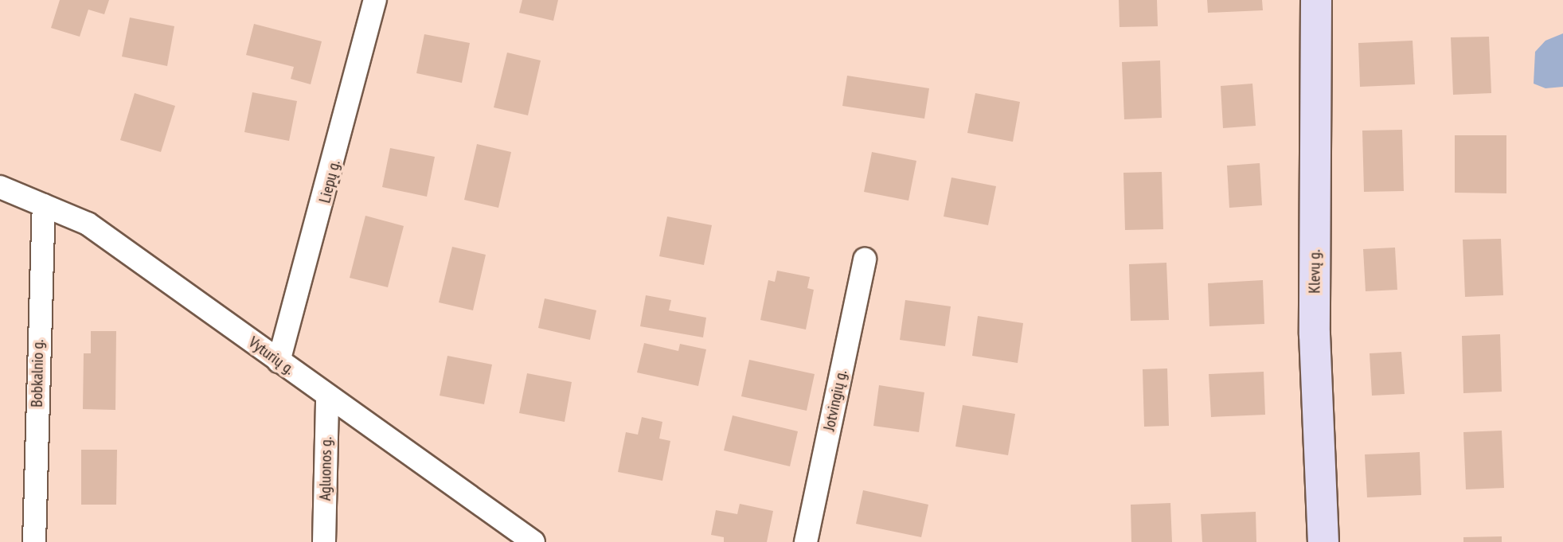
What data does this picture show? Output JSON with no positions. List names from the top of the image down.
{
  "streets": {
    "main road": ["Klevų g."],
    "street": [
      "Liepų g.",
      "Vyturių g.",
      "Bobkalnio g.",
      "Jotvingių g.",
      "Agluonos g."
    ]
  },
  "crossings": [
    ["Liepų g.", "Vyturių g."],
    ["Vyturių g.", "Bobkalnio g."],
    ["Vyturių g.", "Agluonos g."]
  ]
}
